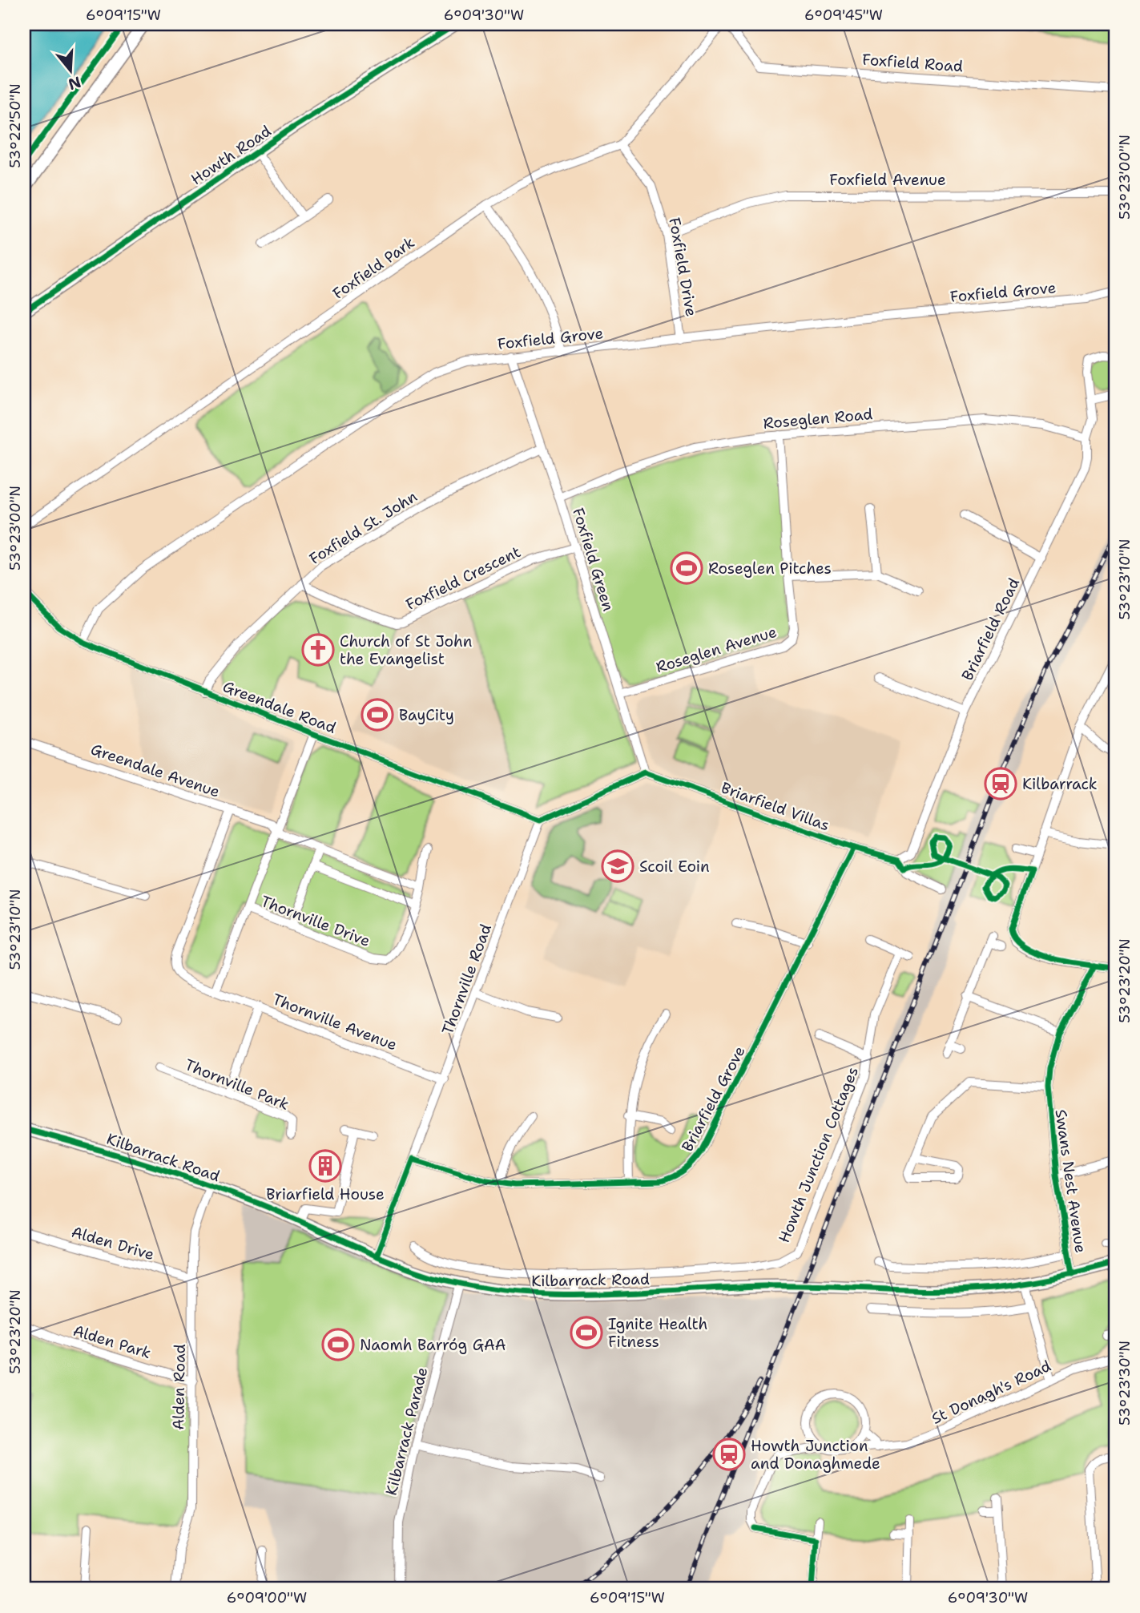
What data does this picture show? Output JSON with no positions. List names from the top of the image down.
{
  "streets": {
    "main road": ["Howth Road", "Kilbarrack Road"],
    "street": [
      "Foxfield Road",
      "Foxfield Avenue",
      "Foxfield Drive",
      "Foxfield Park",
      "Foxfield Grove",
      "Roseglen Road",
      "Foxfield St. John",
      "Foxfield Green",
      "Foxfield Crescent",
      "Briarfield Road",
      "Roseglen Avenue",
      "Greendale Road",
      "Greendale Avenue",
      "Briarfield Villas",
      "Thornville Drive",
      "Thornville Road",
      "Thornville Avenue",
      "Thornville Park",
      "Briarfield Grove",
      "Howth Junction Cottages",
      "Swans Nest Avenue",
      "Alden Drive",
      "Alden Park",
      "Alden Road",
      "St Donagh's Road",
      "Kilbarrack Parade"
    ]
  },
  "crossings": [
    ["Foxfield Road", "Foxfield Park"],
    ["Foxfield Avenue", "Foxfield Drive"],
    ["Foxfield Drive", "Foxfield Park"],
    ["Foxfield Drive", "Foxfield Grove"],
    ["Foxfield Grove", "Foxfield Green"],
    ["Foxfield Grove", "Greendale Road"],
    ["Roseglen Road", "Foxfield Green"],
    ["Roseglen Road", "Briarfield Road"],
    ["Roseglen Road", "Roseglen Avenue"],
    ["Foxfield St. John", "Foxfield Green"],
    ["Foxfield St. John", "Foxfield Crescent"],
    ["Foxfield St. John", "Greendale Road"],
    ["Foxfield Green", "Foxfield Crescent"],
    ["Foxfield Green", "Roseglen Avenue"],
    ["Foxfield Green", "Briarfield Villas"],
    ["Briarfield Road", "Briarfield Villas"],
    ["Greendale Road", "Thornville Road"],
    ["Greendale Avenue", "Thornville Drive"],
    ["Greendale Avenue", "Thornville Avenue"],
    ["Briarfield Villas", "Briarfield Grove"],
    ["Thornville Road", "Thornville Avenue"],
    ["Thornville Road", "Briarfield Grove"],
    ["Thornville Road", "Kilbarrack Road"],
    ["Howth Junction Cottages", "Kilbarrack Road"],
    ["Kilbarrack Road", "Swans Nest Avenue"],
    ["Kilbarrack Road", "Alden Road"],
    ["Kilbarrack Road", "Kilbarrack Parade"],
    ["Alden Drive", "Alden Road"],
    ["Alden Park", "Alden Road"]
  ],
  "places": {
    "sports": [
      "Roseglen Pitches",
      "BayCity",
      "Ignite Health Fitness",
      "Naomh Barróg GAA"
    ],
    "church": ["Church of St John the Evangelist"],
    "station": ["Kilbarrack", "Howth Junction and Donaghmede"],
    "school or university": ["Scoil Eoin"],
    "building": ["Briarfield House"]
  },
  "north": "bottom",
  "coordinates": [
    "6°09'15\"W",
    "6°09'30\"W",
    "6°09'45\"W",
    "53°22'50\"N",
    "53°23'00\"N",
    "53°23'10\"N",
    "53°23'20\"N",
    "53°23'30\"N",
    "6°09'00\"W"
  ]
}
